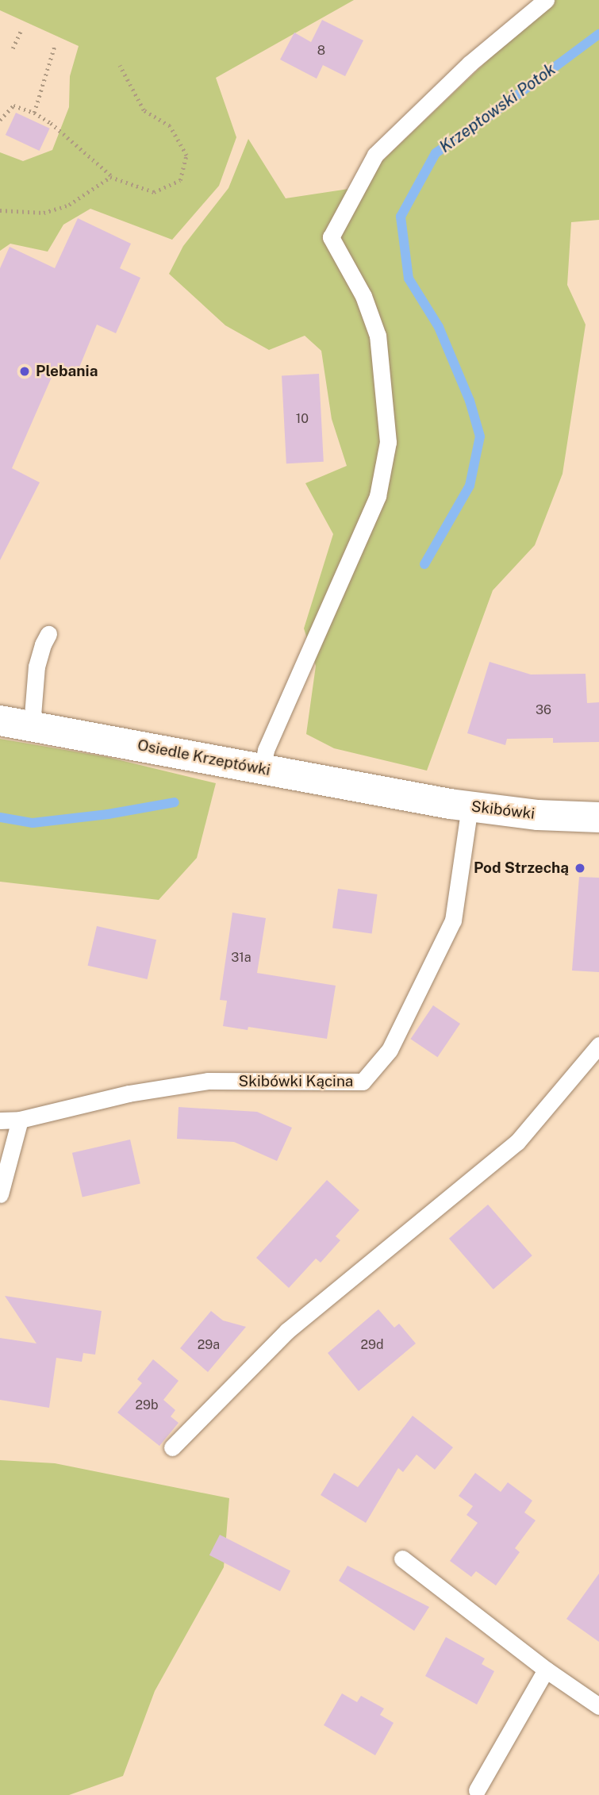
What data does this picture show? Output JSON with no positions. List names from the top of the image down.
{
  "streets": {
    "main road": ["Osiedle Krzeptówki", "Skibówki"],
    "lane": ["Skibówki Kącina"]
  },
  "crossings": [
    ["Osiedle Krzeptówki", "Skibówki"],
    ["Skibówki", "Skibówki Kącina"]
  ],
  "water": ["Krzeptowski Potok"],
  "places": ["Plebania", "Pod Strzechą"],
  "house_numbers": [
    "8",
    "10",
    "36",
    "31a",
    "29a",
    "29d",
    "29b"
  ]
}
